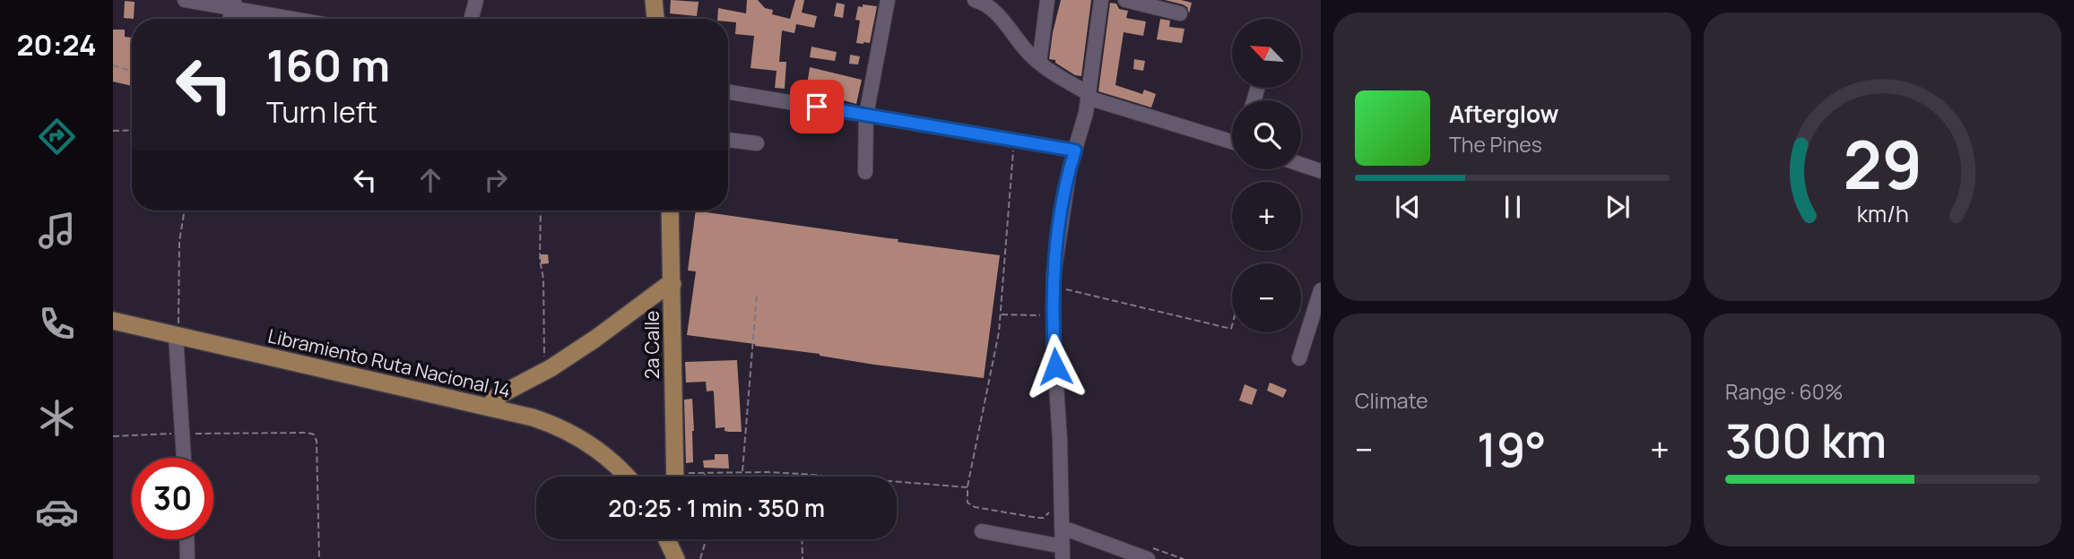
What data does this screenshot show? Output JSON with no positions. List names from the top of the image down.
{
  "streets": {
    "main road": ["2a Calle", "Libramiento Ruta Nacional 14"]
  },
  "north": "top left",
  "page": {
    "tabs": "20:24",
    "map_buttons": ["+", "−"],
    "turn": ["160 m", "Turn left"],
    "song": ["Afterglow", "The Pines"],
    "tile": [
      "Climate",
      ["Range · 60%", "300 km"]
    ],
    "heat": ["−", "19°", "+"],
    "limit": "30",
    "trip": "20:25 · 1 min · 350 m",
    "gauge": ["29", "km/h"]
  }
}
